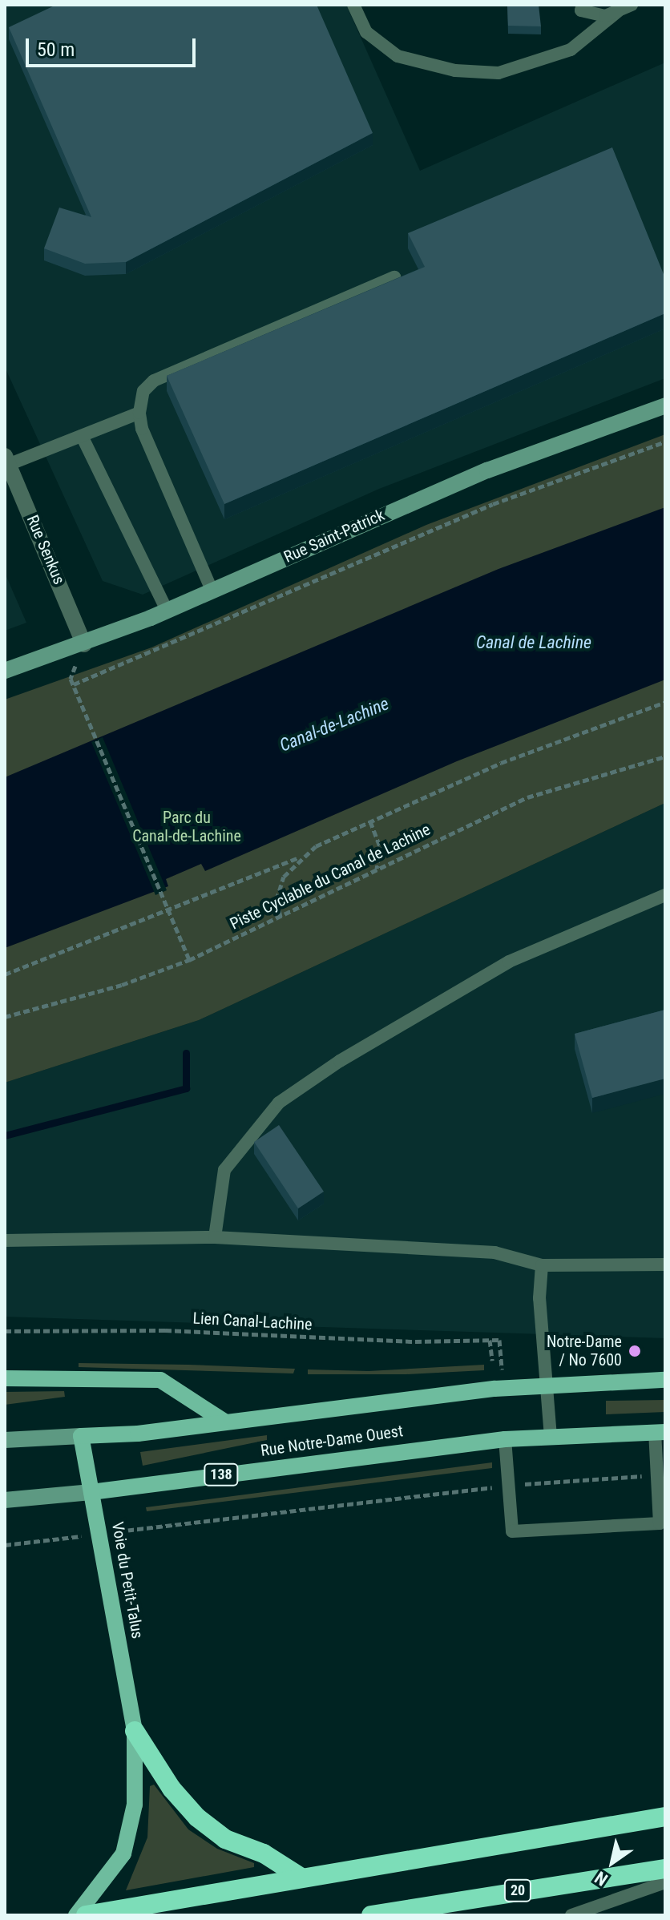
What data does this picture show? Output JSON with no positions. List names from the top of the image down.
{
  "streets": {
    "highway": ["20"],
    "main road": [
      "Rue Saint-Patrick",
      "Rue Notre-Dame Ouest",
      "138",
      "Voie du Petit-Talus"
    ],
    "street": ["Rue Senkus"],
    "path": ["Piste Cyclable du Canal de Lachine", "Lien Canal-Lachine"]
  },
  "crossings": [
    ["Rue Saint-Patrick", "Rue Senkus"],
    ["Lien Canal-Lachine", "Rue Notre-Dame Ouest"],
    ["Rue Notre-Dame Ouest", "Voie du Petit-Talus"]
  ],
  "water": ["Canal de Lachine", "Canal-de-Lachine"],
  "parks": ["Parc du Canal-de-Lachine"],
  "places": ["Notre-Dame / No 7600"],
  "scale_bar": "50 m",
  "north": "bottom left"
}
